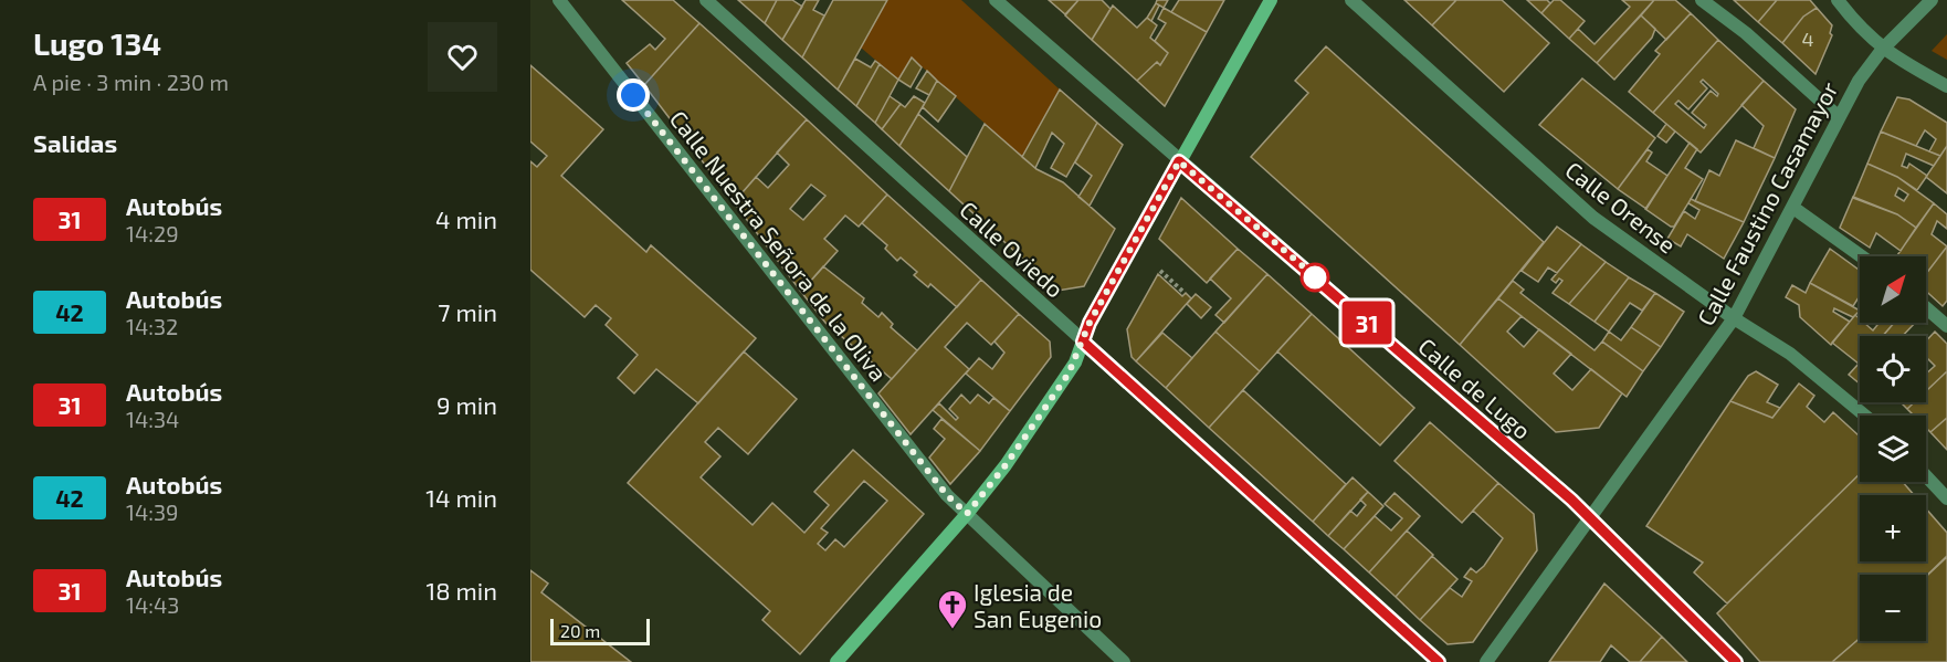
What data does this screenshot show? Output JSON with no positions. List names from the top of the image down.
{
  "streets": {
    "street": [
      "Calle Faustino Casamayor",
      "Calle Orense",
      "Calle Nuestra Señora de la Oliva",
      "Calle Oviedo",
      "Calle de Lugo"
    ]
  },
  "crossings": [
    ["Calle Faustino Casamayor", "Calle Orense"],
    ["Calle Faustino Casamayor", "Calle de Lugo"]
  ],
  "places": {
    "church": ["Iglesia de San Eugenio"]
  },
  "lines": ["bus line 31"],
  "house_numbers": ["4"],
  "scale_bar": "20 m",
  "north": "top right",
  "page": {
    "heading": [
      ["Lugo 134", "A pie · 3 min · 230 m"],
      "Salidas"
    ],
    "on_map": "31",
    "list": [
      {
        "mark": "31",
        "name": "Autobús",
        "note": "14:29",
        "value": "4 min"
      },
      {
        "mark": "42",
        "name": "Autobús",
        "note": "14:32",
        "value": "7 min"
      },
      {
        "mark": "31",
        "name": "Autobús",
        "note": "14:34",
        "value": "9 min"
      },
      {
        "mark": "42",
        "name": "Autobús",
        "note": "14:39",
        "value": "14 min"
      },
      {
        "mark": "31",
        "name": "Autobús",
        "note": "14:43",
        "value": "18 min"
      }
    ],
    "map_buttons": ["+", "−"],
    "scale": "20 m"
  }
}
